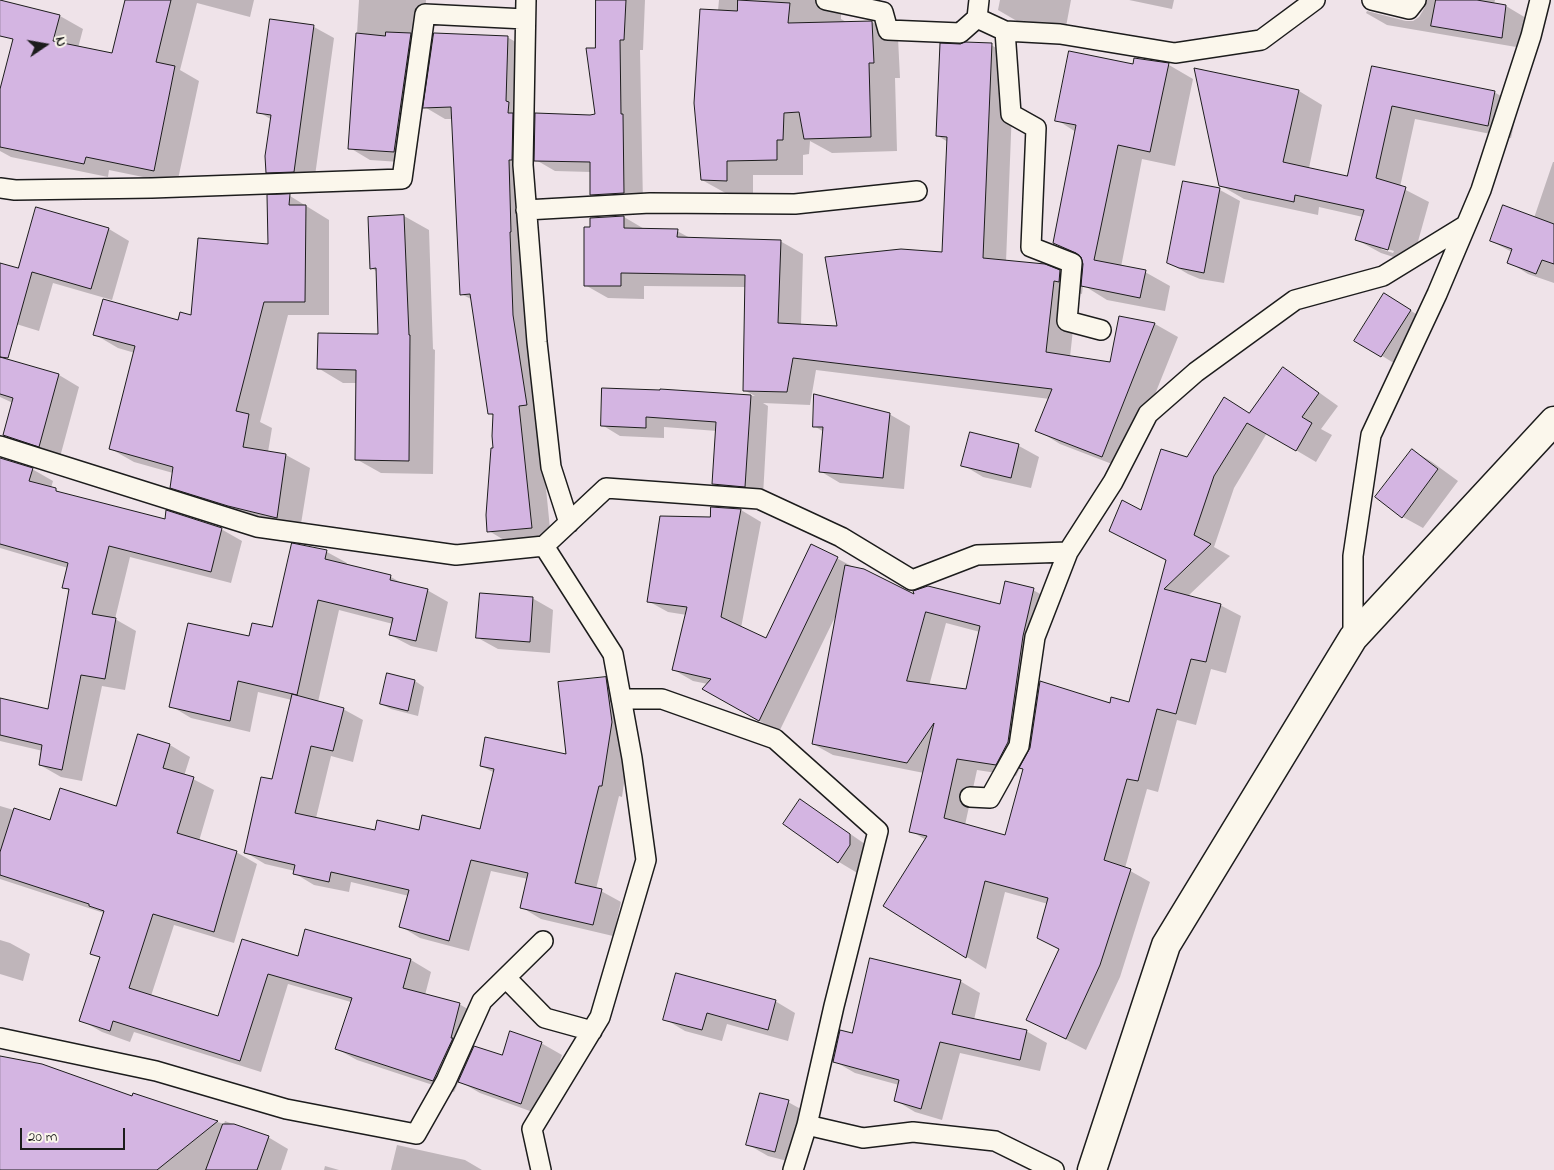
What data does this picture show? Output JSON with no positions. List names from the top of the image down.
{
  "scale_bar": "20 m",
  "north": "right"
}
